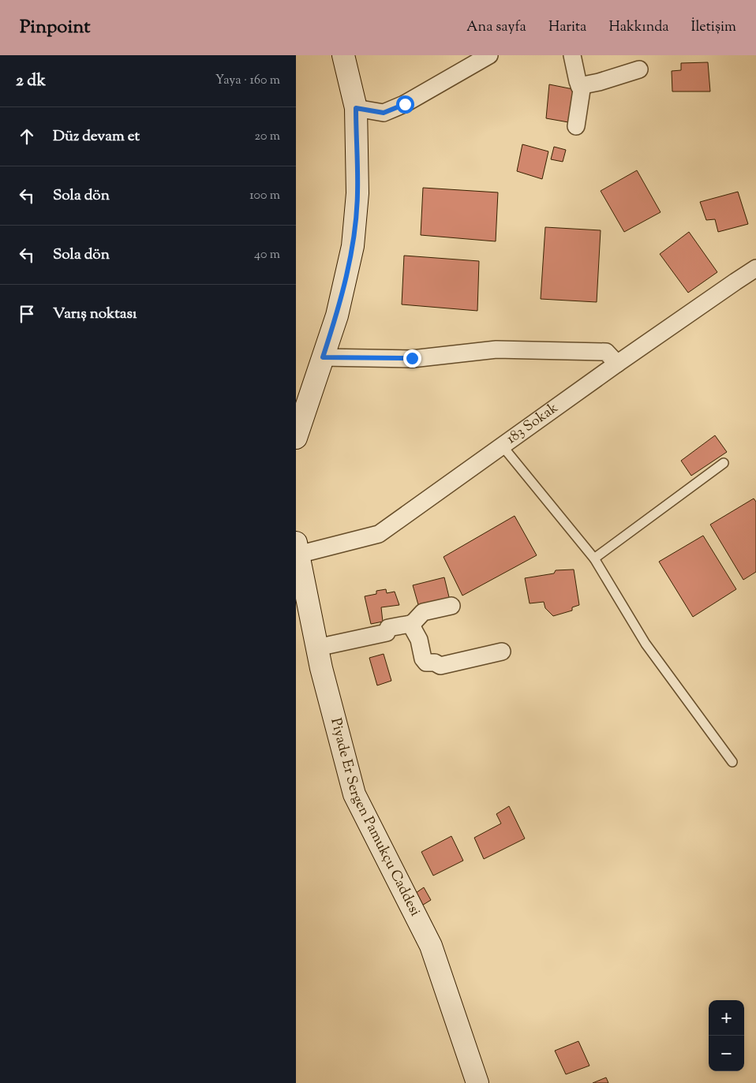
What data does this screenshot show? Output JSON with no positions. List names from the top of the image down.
{
  "streets": {
    "street": ["183 Sokak", "Piyade Er Sergen Pamukçu Caddesi"]
  },
  "crossings": [
    ["183 Sokak", "Piyade Er Sergen Pamukçu Caddesi"]
  ],
  "page": {
    "header": "Pinpoint",
    "nav": [
      "Ana sayfa",
      "Harita",
      "Hakkında",
      "İletişim"
    ],
    "heading": ["2 dk", "Yaya · 160 m"],
    "list": [
      ["Düz devam et", "20 m"],
      ["Sola dön", "100 m"],
      ["Sola dön", "40 m"],
      "Varış noktası"
    ],
    "map_buttons": ["+", "−"]
  }
}
